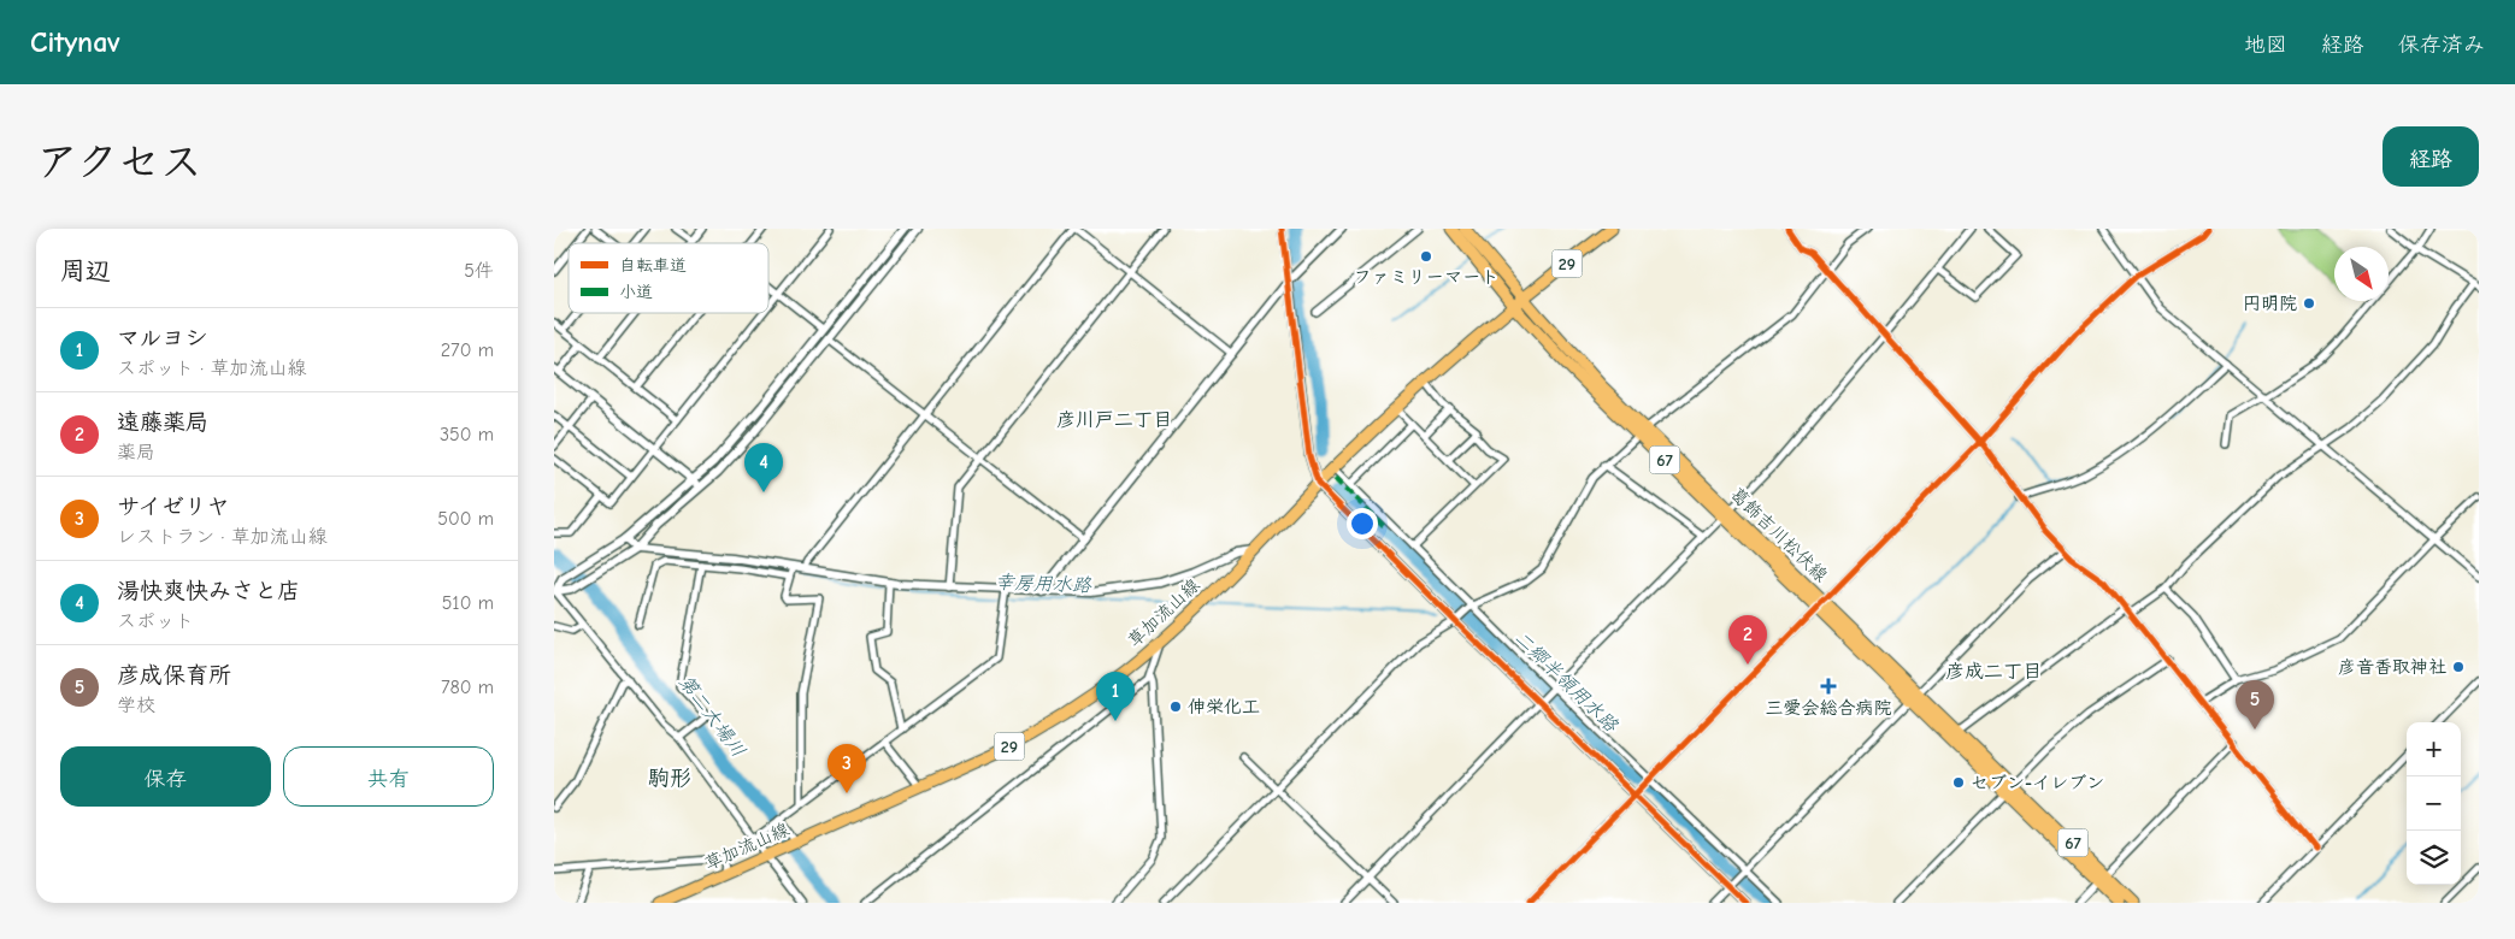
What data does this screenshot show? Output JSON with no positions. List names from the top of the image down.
{
  "streets": {
    "main road": [
      "29",
      "67",
      "葛飾吉川松伏線",
      "草加流山線"
    ]
  },
  "crossings": [
    ["葛飾吉川松伏線", "草加流山線"]
  ],
  "districts": ["彦川戸二丁目", "彦成二丁目", "駒形"],
  "water": ["幸房用水路", "二郷半領用水路", "第二大場川"],
  "places": {
    "other": [
      "ファミリーマート",
      "円明院",
      "彦音香取神社",
      "伸栄化工",
      "セブン-イレブン"
    ],
    "health": ["三愛会総合病院"]
  },
  "legend": ["自転車道", "小道"],
  "north": "bottom right",
  "page": {
    "header": "Citynav",
    "nav": ["地図", "経路", "保存済み"],
    "title": "アクセス",
    "buttons": [
      "経路",
      ["保存", "共有"]
    ],
    "heading": ["周辺", "5件"],
    "list": [
      {
        "mark": "1",
        "name": "マルヨシ",
        "note": "スポット · 草加流山線",
        "value": "270 m"
      },
      {
        "mark": "2",
        "name": "遠藤薬局",
        "note": "薬局",
        "value": "350 m"
      },
      {
        "mark": "3",
        "name": "サイゼリヤ",
        "note": "レストラン · 草加流山線",
        "value": "500 m"
      },
      {
        "mark": "4",
        "name": "湯快爽快みさと店",
        "note": "スポット",
        "value": "510 m"
      },
      {
        "mark": "5",
        "name": "彦成保育所",
        "note": "学校",
        "value": "780 m"
      }
    ],
    "pins": [
      "4",
      "2",
      "1",
      "5",
      "3"
    ],
    "map_buttons": ["+", "−"]
  }
}
